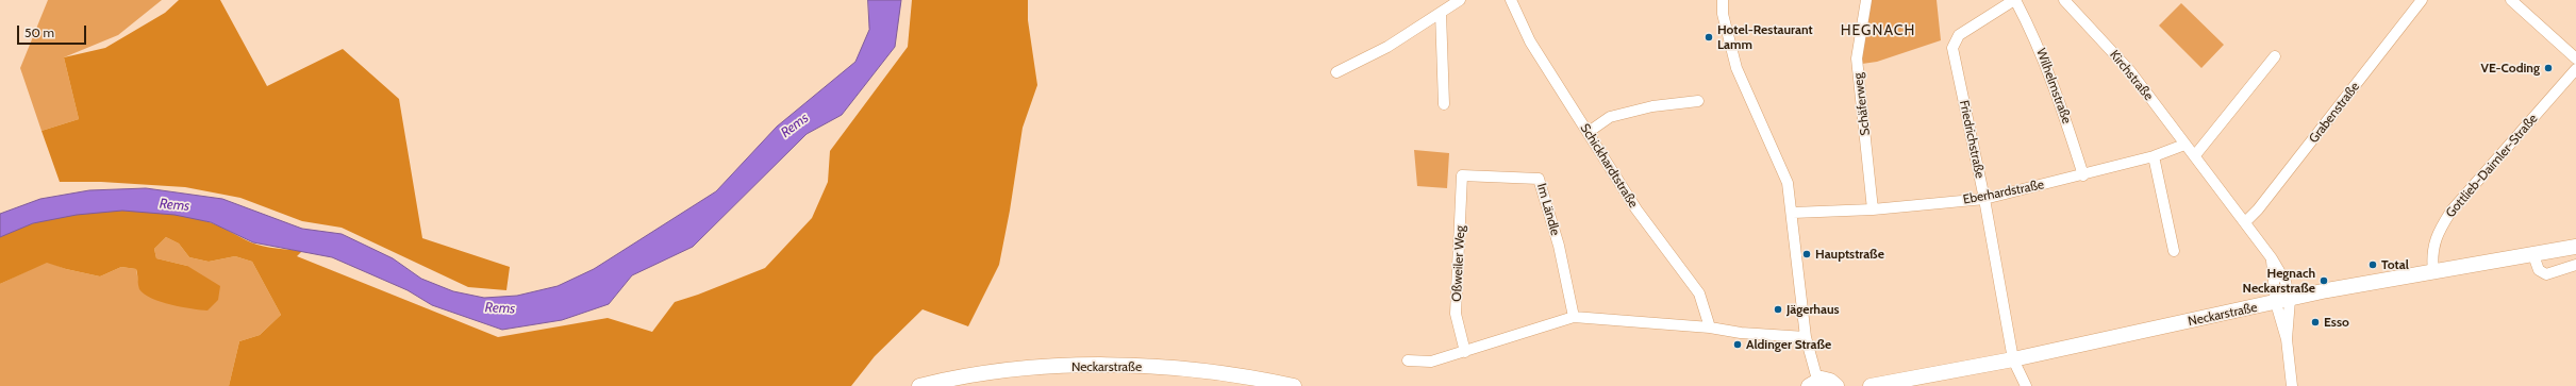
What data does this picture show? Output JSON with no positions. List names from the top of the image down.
{
  "streets": {
    "main road": ["Neckarstraße"],
    "street": [
      "Kirchstraße",
      "Wilhelmstraße",
      "Schäferweg",
      "Grabenstraße",
      "Friedrichstraße",
      "Schickhardtstraße",
      "Gottlieb-Daimler-Straße",
      "Eberhardstraße",
      "Im Ländle",
      "Oßweiler Weg"
    ]
  },
  "crossings": [
    ["Kirchstraße", "Grabenstraße"],
    ["Kirchstraße", "Eberhardstraße"],
    ["Kirchstraße", "Neckarstraße"],
    ["Wilhelmstraße", "Friedrichstraße"],
    ["Wilhelmstraße", "Eberhardstraße"],
    ["Schäferweg", "Eberhardstraße"],
    ["Friedrichstraße", "Eberhardstraße"],
    ["Friedrichstraße", "Neckarstraße"],
    ["Gottlieb-Daimler-Straße", "Neckarstraße"],
    ["Im Ländle", "Oßweiler Weg"]
  ],
  "districts": ["HEGNACH"],
  "water": ["Rems"],
  "places": [
    "Hotel-Restaurant Lamm",
    "VE-Coding",
    "Hauptstraße",
    "Total",
    "Hegnach Neckarstraße",
    "Jägerhaus",
    "Esso",
    "Aldinger Straße"
  ],
  "scale_bar": "50 m"
}
